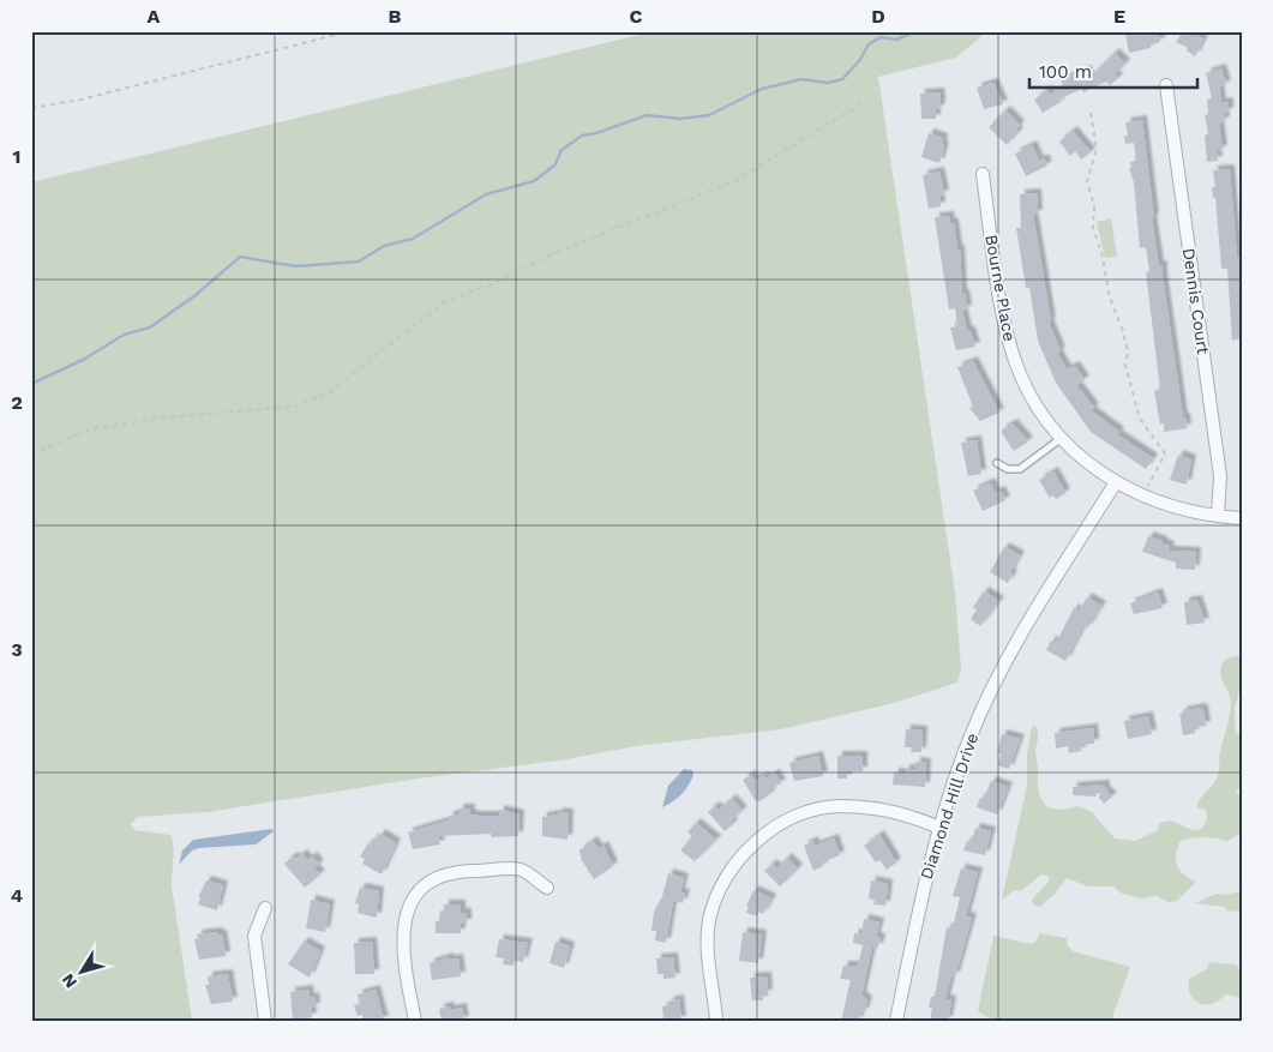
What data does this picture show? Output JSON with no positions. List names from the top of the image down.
{
  "streets": {
    "street": ["Bourne Place", "Dennis Court", "Diamond Hill Drive"]
  },
  "crossings": [
    ["Bourne Place", "Dennis Court"],
    ["Bourne Place", "Diamond Hill Drive"]
  ],
  "scale_bar": "100 m",
  "north": "bottom left",
  "grid": {
    "columns": [
      "A",
      "B",
      "C",
      "D",
      "E"
    ],
    "rows": [
      "1",
      "2",
      "3",
      "4"
    ]
  }
}
